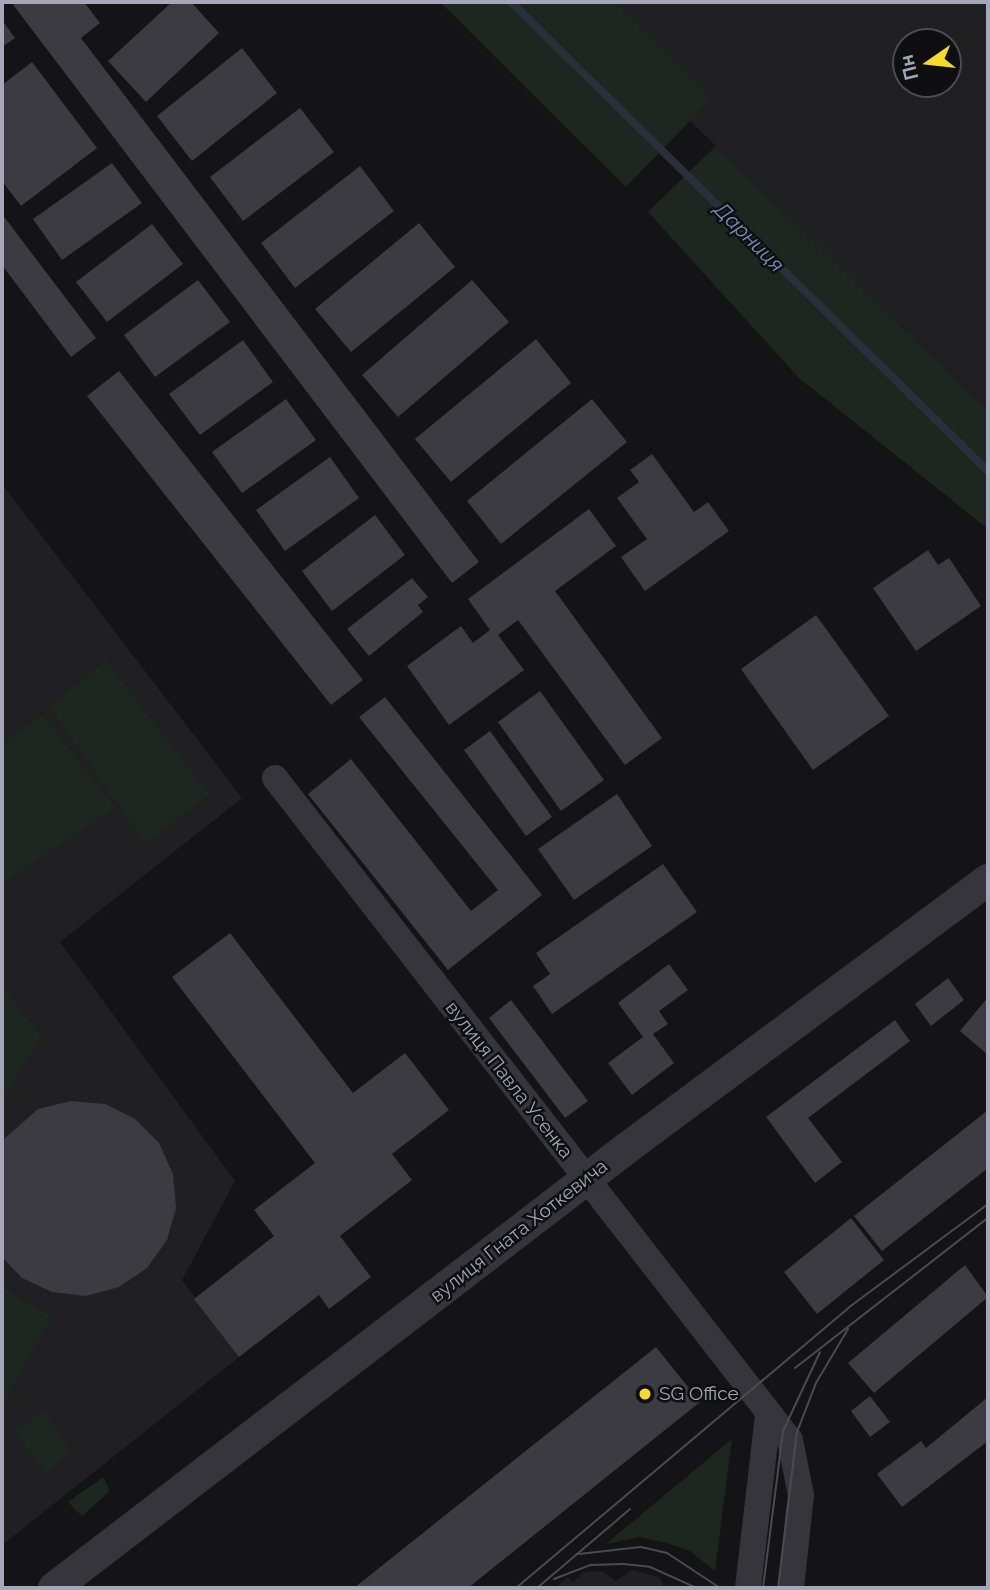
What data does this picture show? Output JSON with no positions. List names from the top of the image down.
{
  "streets": {
    "street": ["вулиця Павла Усенка", "вулиця Гната Хоткевича"]
  },
  "crossings": [
    ["вулиця Павла Усенка", "вулиця Гната Хоткевича"]
  ],
  "water": ["Дарниця"],
  "places": ["SG Office"],
  "north": "left"
}
